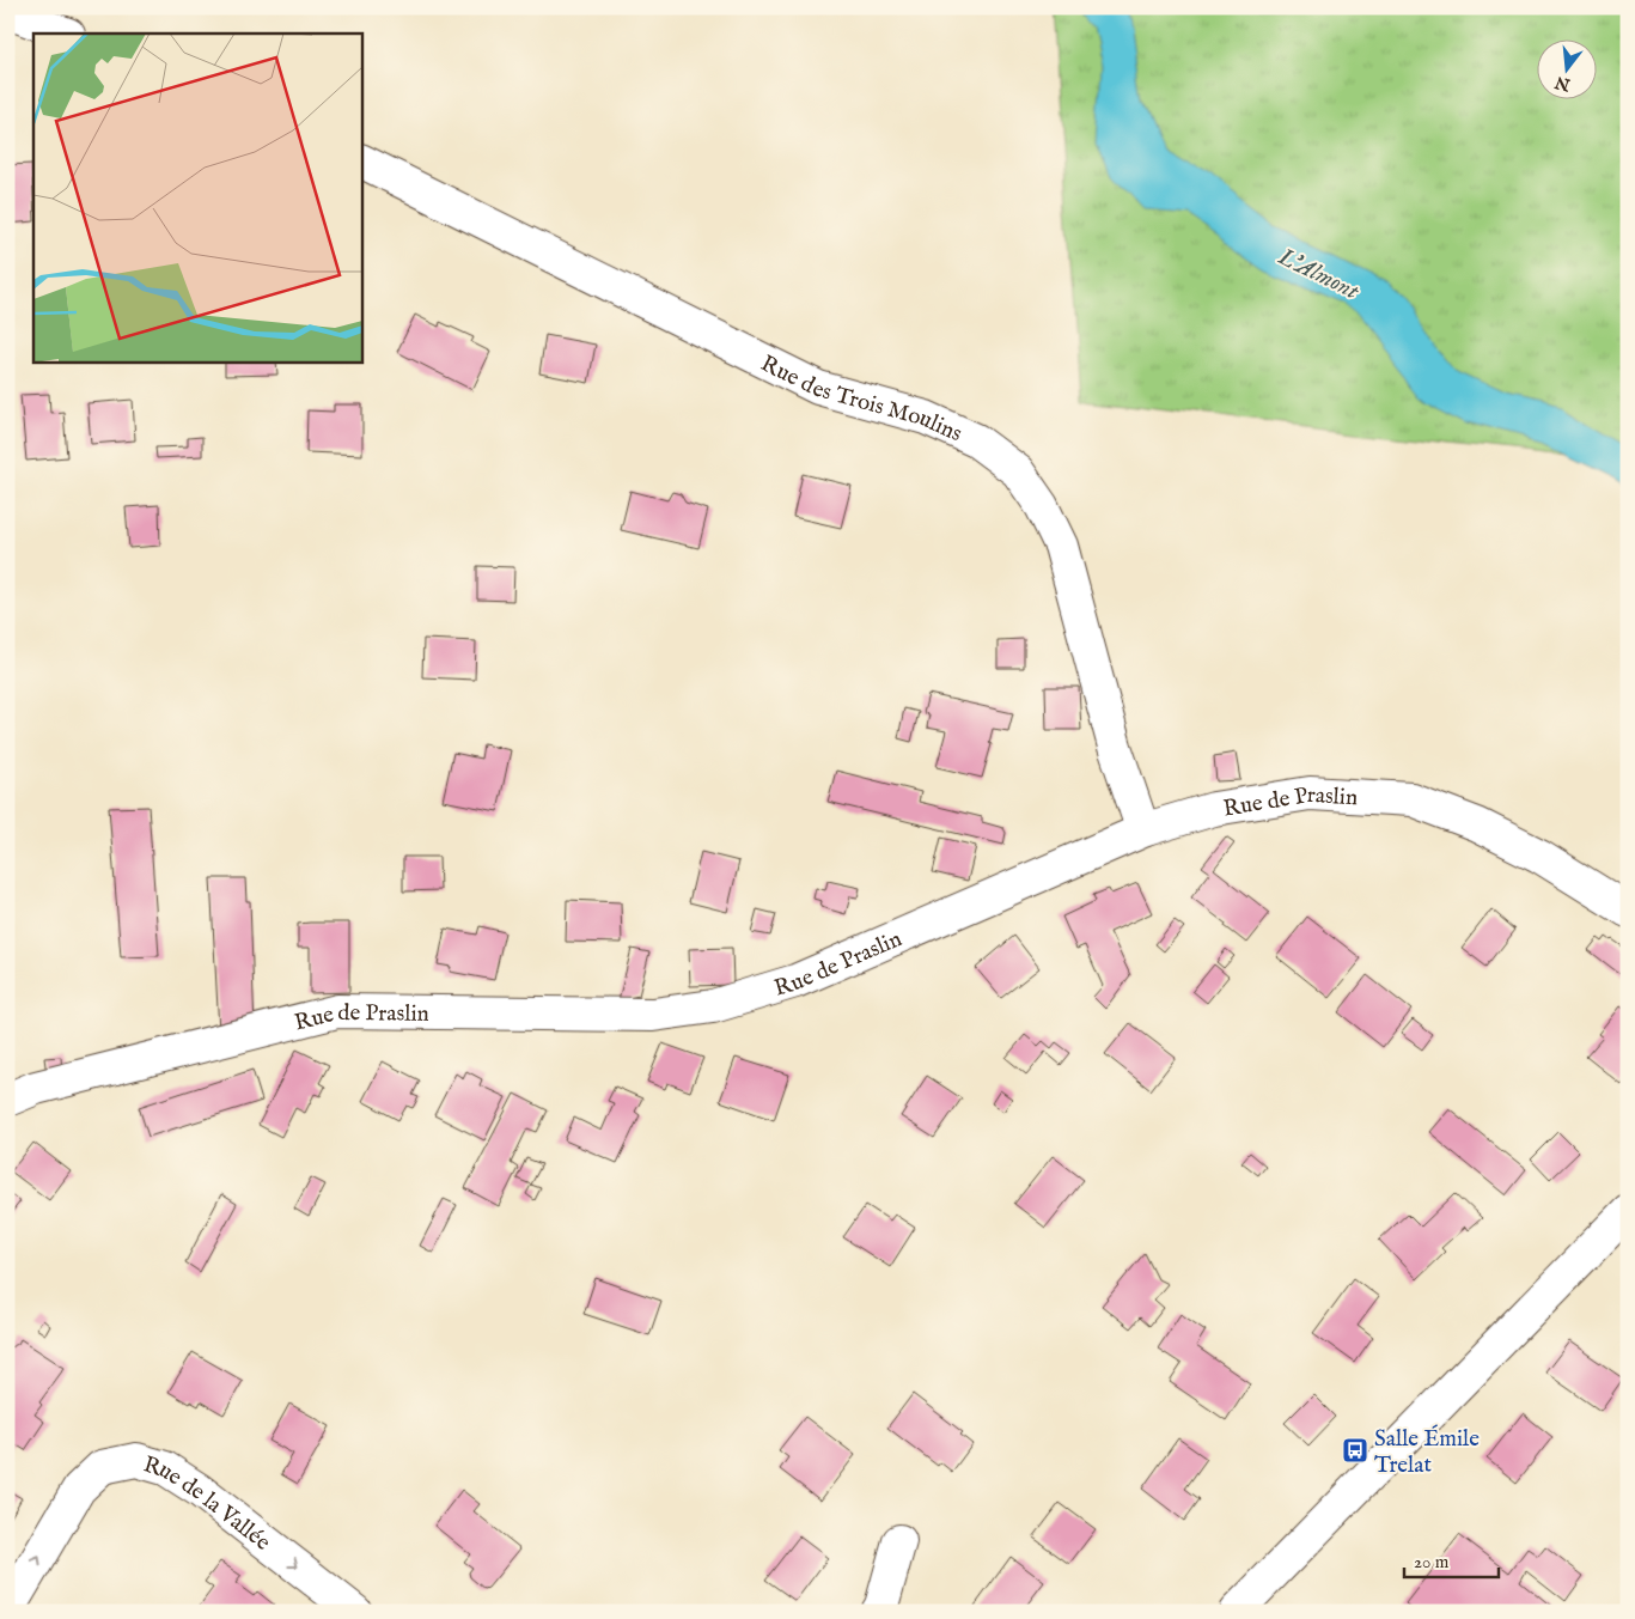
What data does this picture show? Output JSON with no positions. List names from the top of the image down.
{
  "streets": {
    "street": ["Rue des Trois Moulins", "Rue de Praslin", "Rue de la Vallée"]
  },
  "crossings": [
    ["Rue des Trois Moulins", "Rue de Praslin"]
  ],
  "water": ["L'Almont"],
  "places": {
    "bus stop": ["Salle Émile Trelat"]
  },
  "scale_bar": "20 m",
  "north": "bottom"
}
